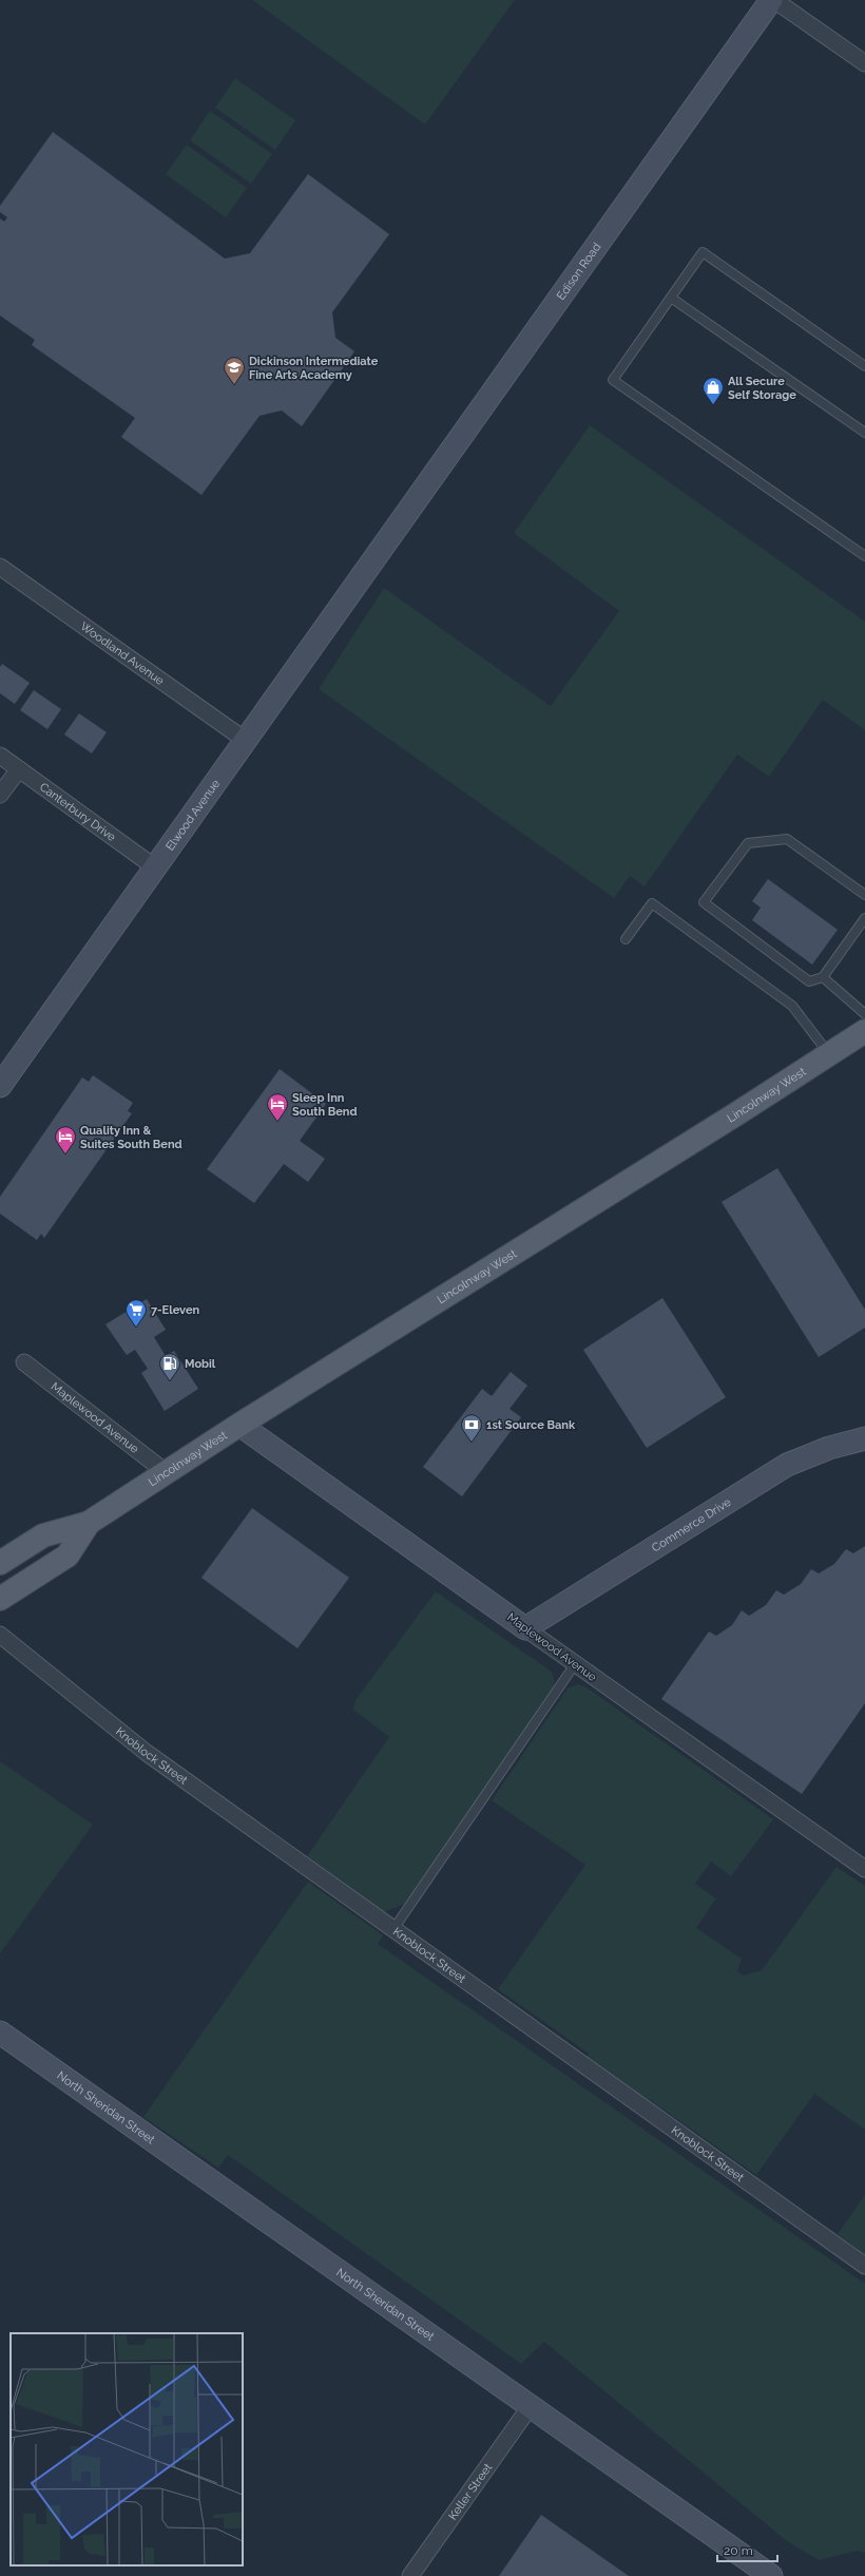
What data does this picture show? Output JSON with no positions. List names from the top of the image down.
{
  "streets": {
    "main road": ["Lincolnway West"],
    "street": [
      "Edison Road",
      "Woodland Avenue",
      "Canterbury Drive",
      "Elwood Avenue",
      "Maplewood Avenue",
      "Commerce Drive",
      "Knoblock Street",
      "North Sheridan Street",
      "Keller Street"
    ]
  },
  "crossings": [
    ["Edison Road", "Elwood Avenue"],
    ["Woodland Avenue", "Elwood Avenue"],
    ["Canterbury Drive", "Elwood Avenue"],
    ["Lincolnway West", "Maplewood Avenue"],
    ["Maplewood Avenue", "Commerce Drive"],
    ["North Sheridan Street", "Keller Street"]
  ],
  "places": {
    "school or university": ["Dickinson Intermediate Fine Arts Academy"],
    "shop": ["All Secure Self Storage"],
    "hotel": ["Sleep Inn South Bend", "Quality Inn & Suites South Bend"],
    "supermarket": ["7-Eleven"],
    "fuel station": ["Mobil"],
    "bank": ["1st Source Bank"]
  },
  "scale_bar": "20 m"
}
